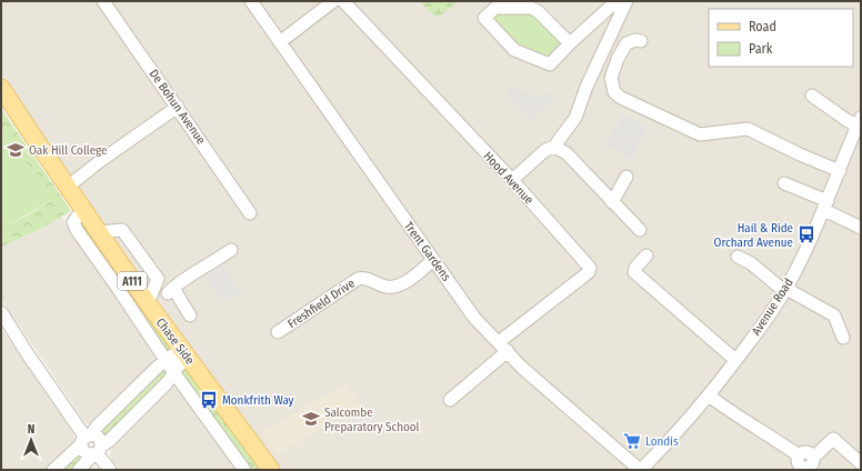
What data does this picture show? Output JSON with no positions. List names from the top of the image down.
{
  "streets": {
    "main road": ["A111", "Chase Side"],
    "street": [
      "De Bohun Avenue",
      "Hood Avenue",
      "Trent Gardens",
      "Freshfield Drive",
      "Avenue Road"
    ]
  },
  "crossings": [
    ["Hood Avenue", "Trent Gardens"],
    ["Trent Gardens", "Freshfield Drive"],
    ["Trent Gardens", "Avenue Road"]
  ],
  "places": {
    "school or university": ["Oak Hill College", "Salcombe Preparatory School"],
    "bus stop": ["Hail & Ride Orchard Avenue", "Monkfrith Way"],
    "supermarket": ["Londis"]
  },
  "legend": ["Road", "Park"],
  "north": "top"
}
